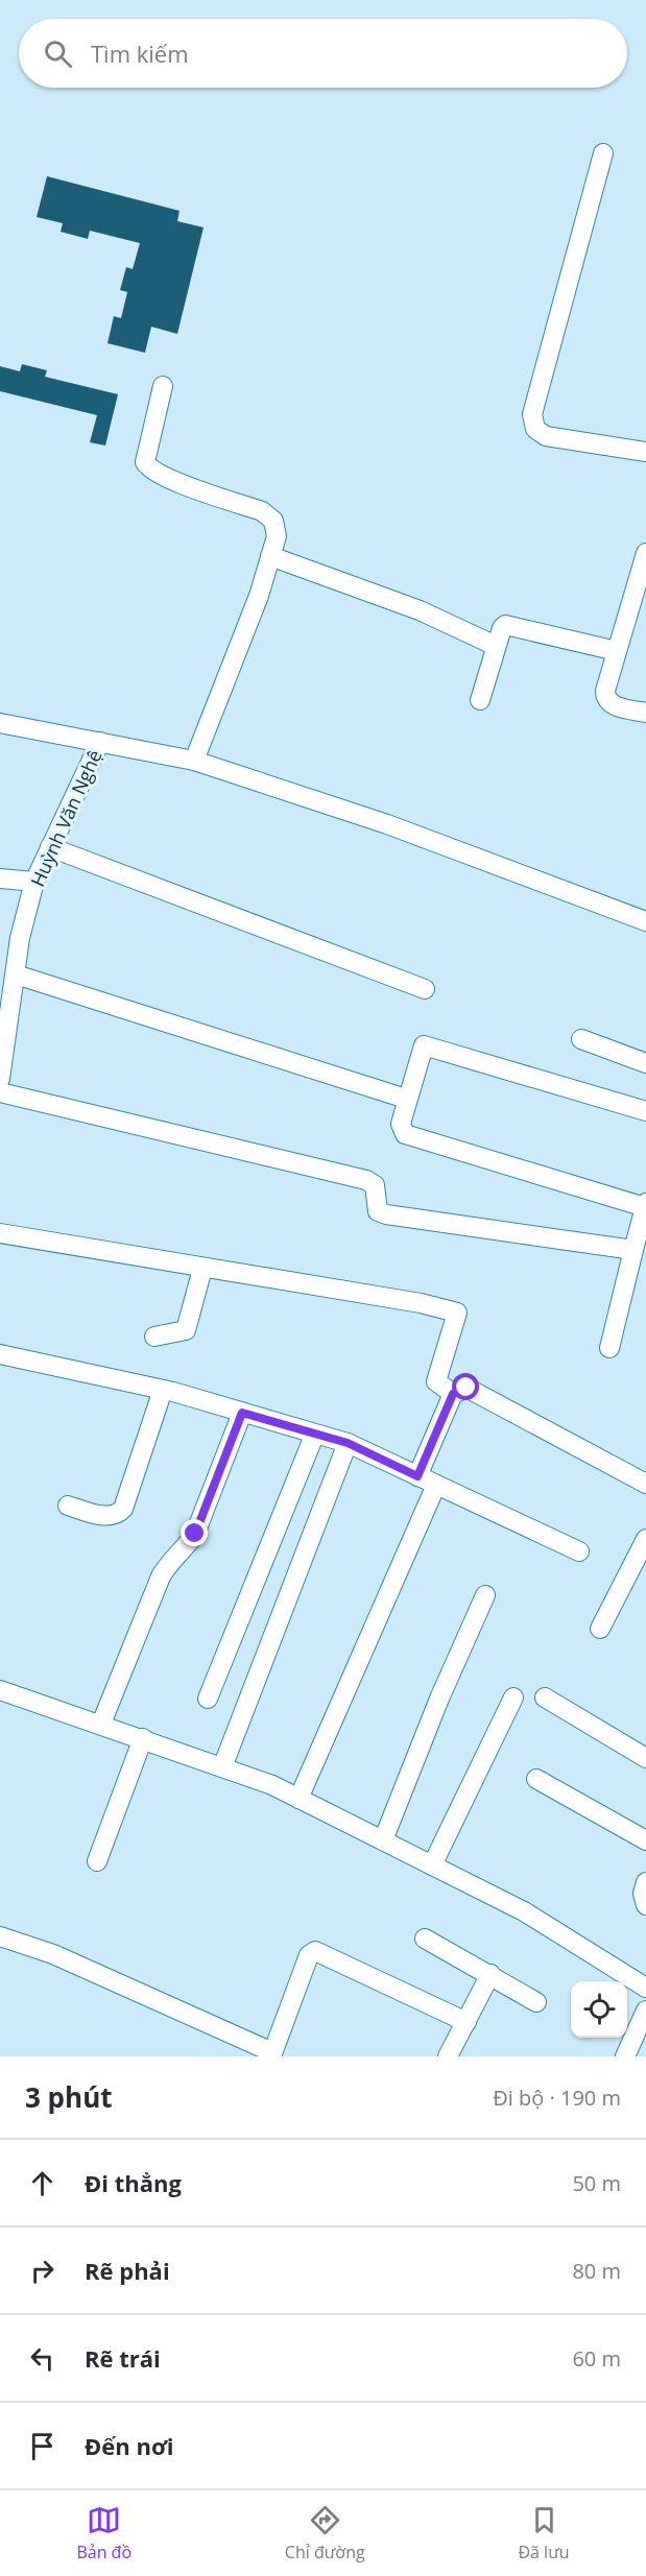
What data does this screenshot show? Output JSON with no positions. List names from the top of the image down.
{
  "streets": {
    "street": ["Huỳnh Văn Nghệ"]
  },
  "page": {
    "search": "Tìm kiếm",
    "heading": ["3 phút", "Đi bộ · 190 m"],
    "list": [
      ["Đi thẳng", "50 m"],
      ["Rẽ phải", "80 m"],
      ["Rẽ trái", "60 m"],
      "Đến nơi"
    ],
    "nav": ["Bản đồ", "Chỉ đường", "Đã lưu"]
  }
}
